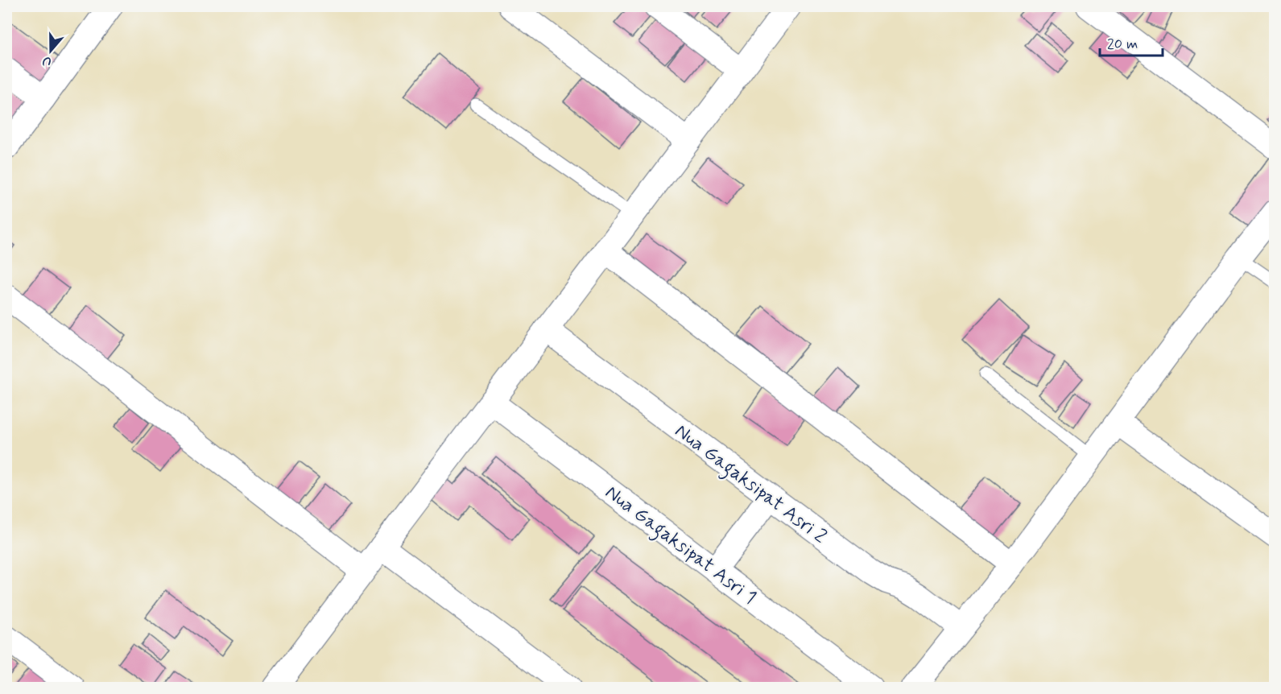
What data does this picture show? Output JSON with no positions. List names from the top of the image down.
{
  "streets": {
    "street": ["Nua Gagaksipat Asri 2", "Nua Gagaksipat Asri 1"]
  },
  "scale_bar": "20 m",
  "north": "bottom"
}
